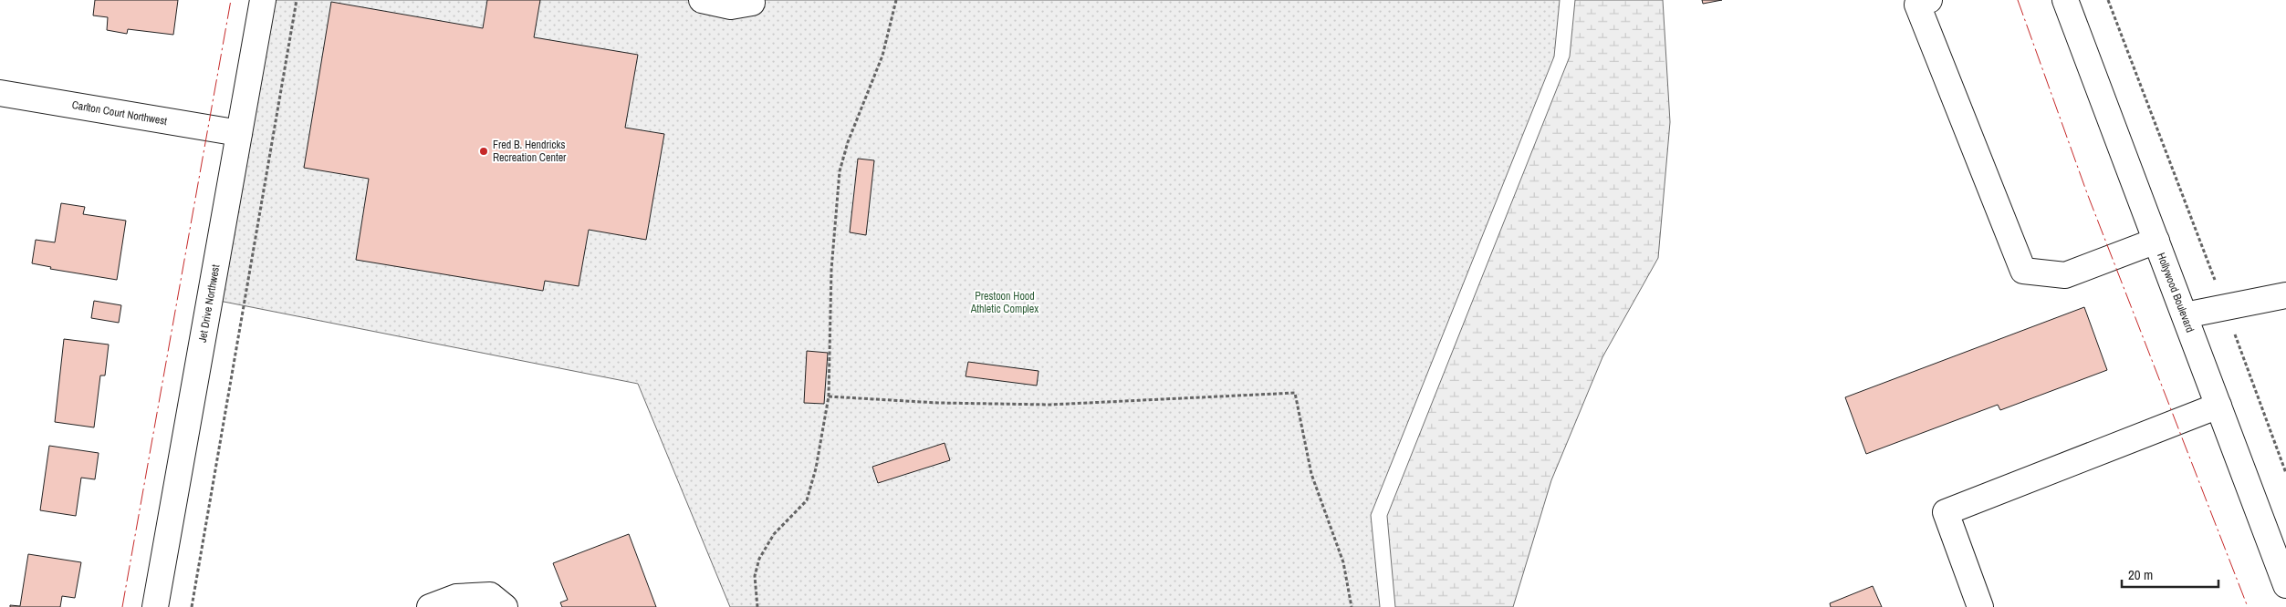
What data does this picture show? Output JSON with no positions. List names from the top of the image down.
{
  "streets": {
    "street": ["Carlton Court Northwest", "Hollywood Boulevard", "Jet Drive Northwest"]
  },
  "crossings": [
    ["Carlton Court Northwest", "Jet Drive Northwest"]
  ],
  "parks": ["Prestoon Hood Athletic Complex"],
  "places": ["Fred B. Hendricks Recreation Center"],
  "scale_bar": "20 m"
}
